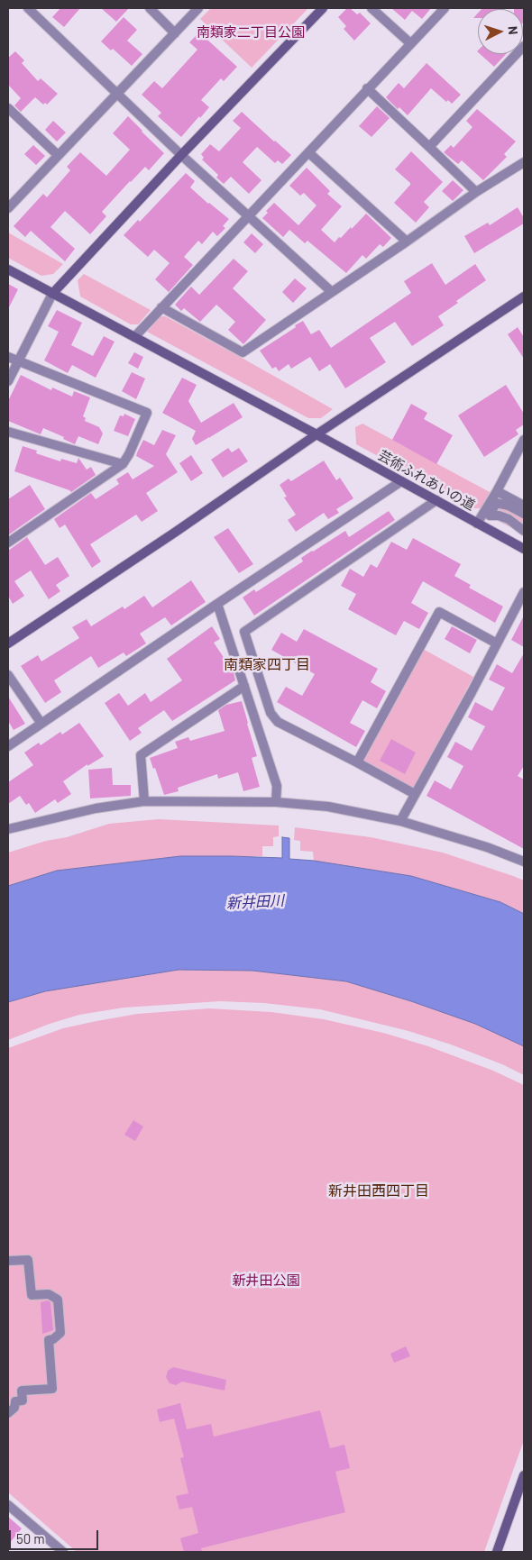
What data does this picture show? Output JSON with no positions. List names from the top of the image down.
{
  "streets": {
    "street": ["芸術ふれあいの道"]
  },
  "districts": ["南類家四丁目", "新井田西四丁目"],
  "water": ["新井田川"],
  "parks": ["南類家二丁目公園", "新井田公園"],
  "scale_bar": "50 m",
  "north": "right"
}
